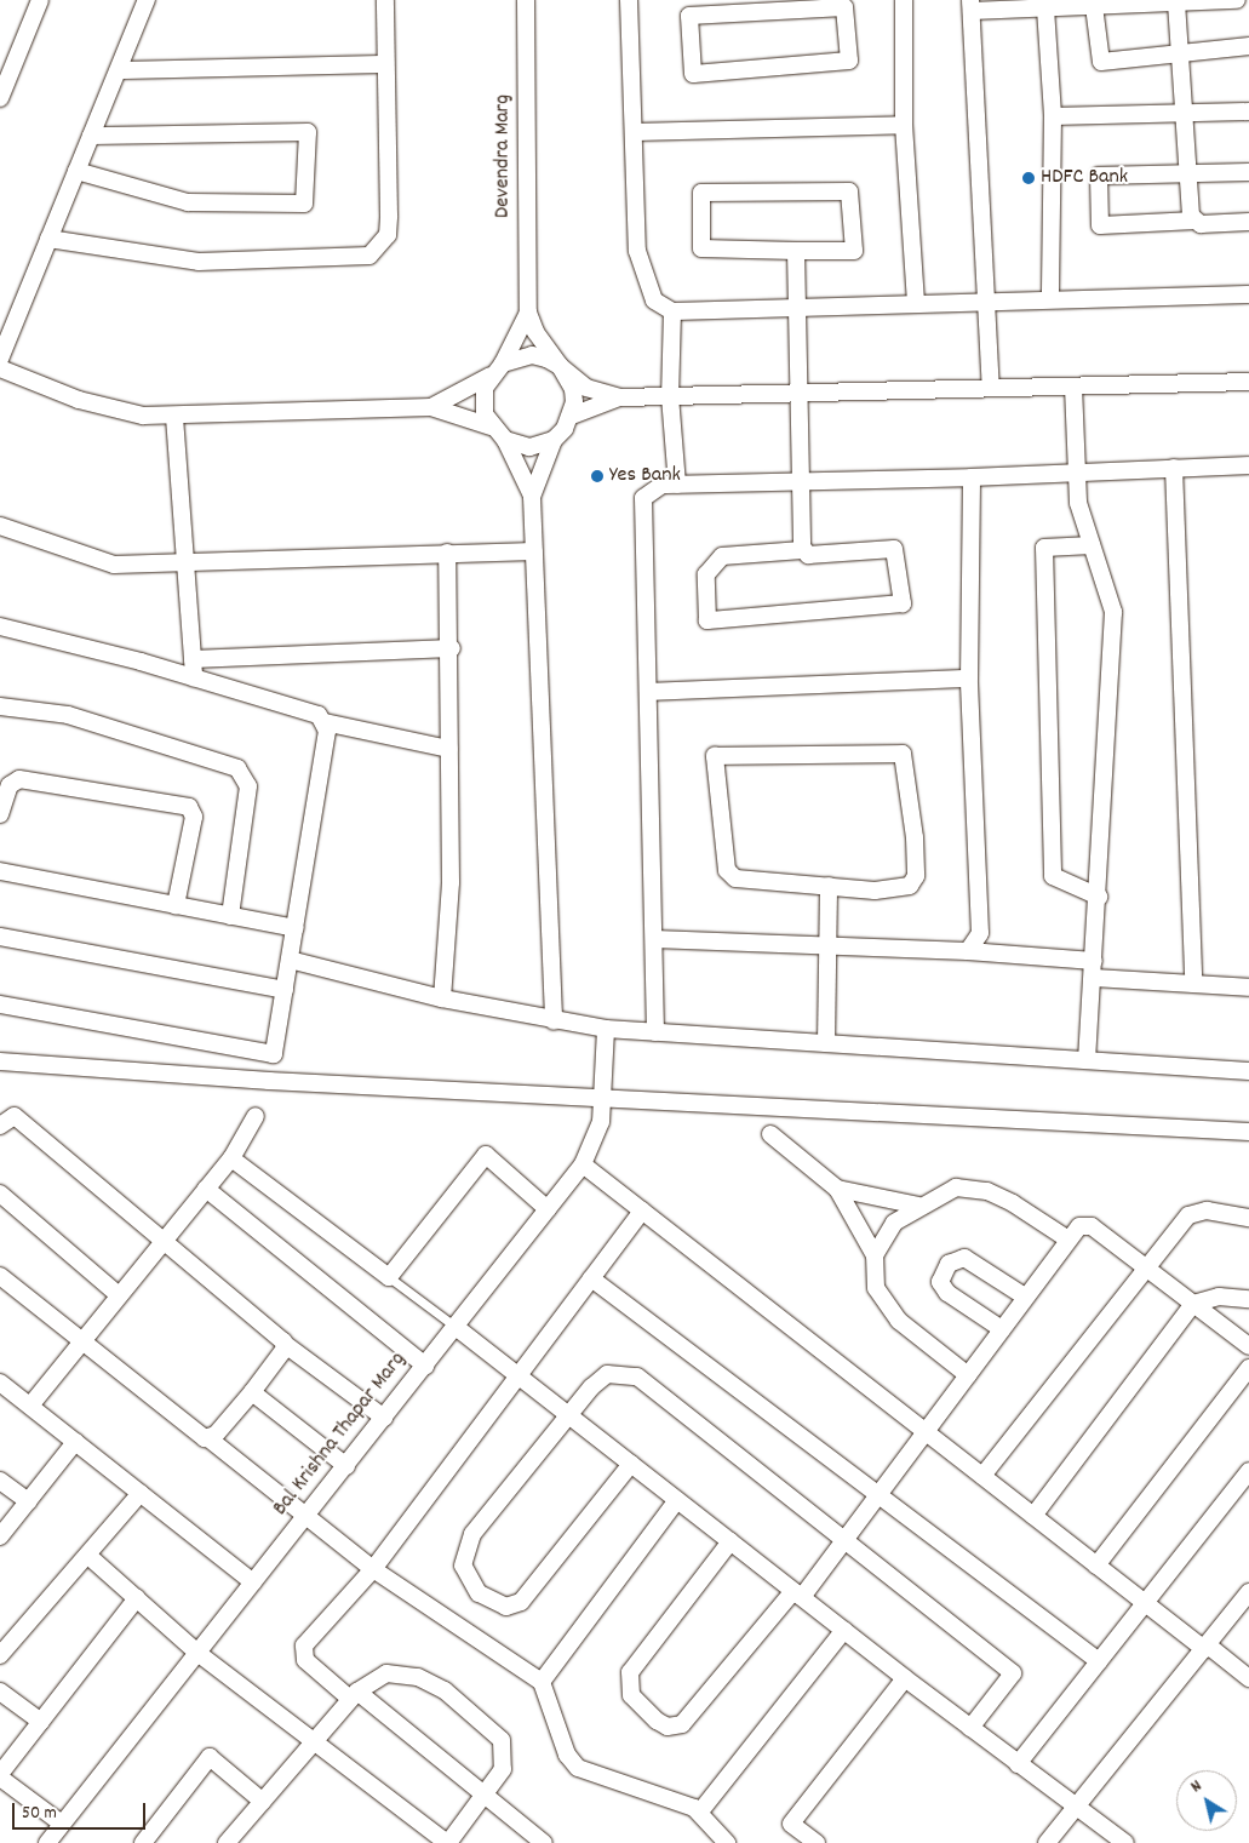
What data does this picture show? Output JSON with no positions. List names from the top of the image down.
{
  "streets": {
    "street": ["Devendra Marg", "Bal Krishna Thapar Marg"]
  },
  "places": ["HDFC Bank", "Yes Bank"],
  "scale_bar": "50 m",
  "north": "top left"
}
